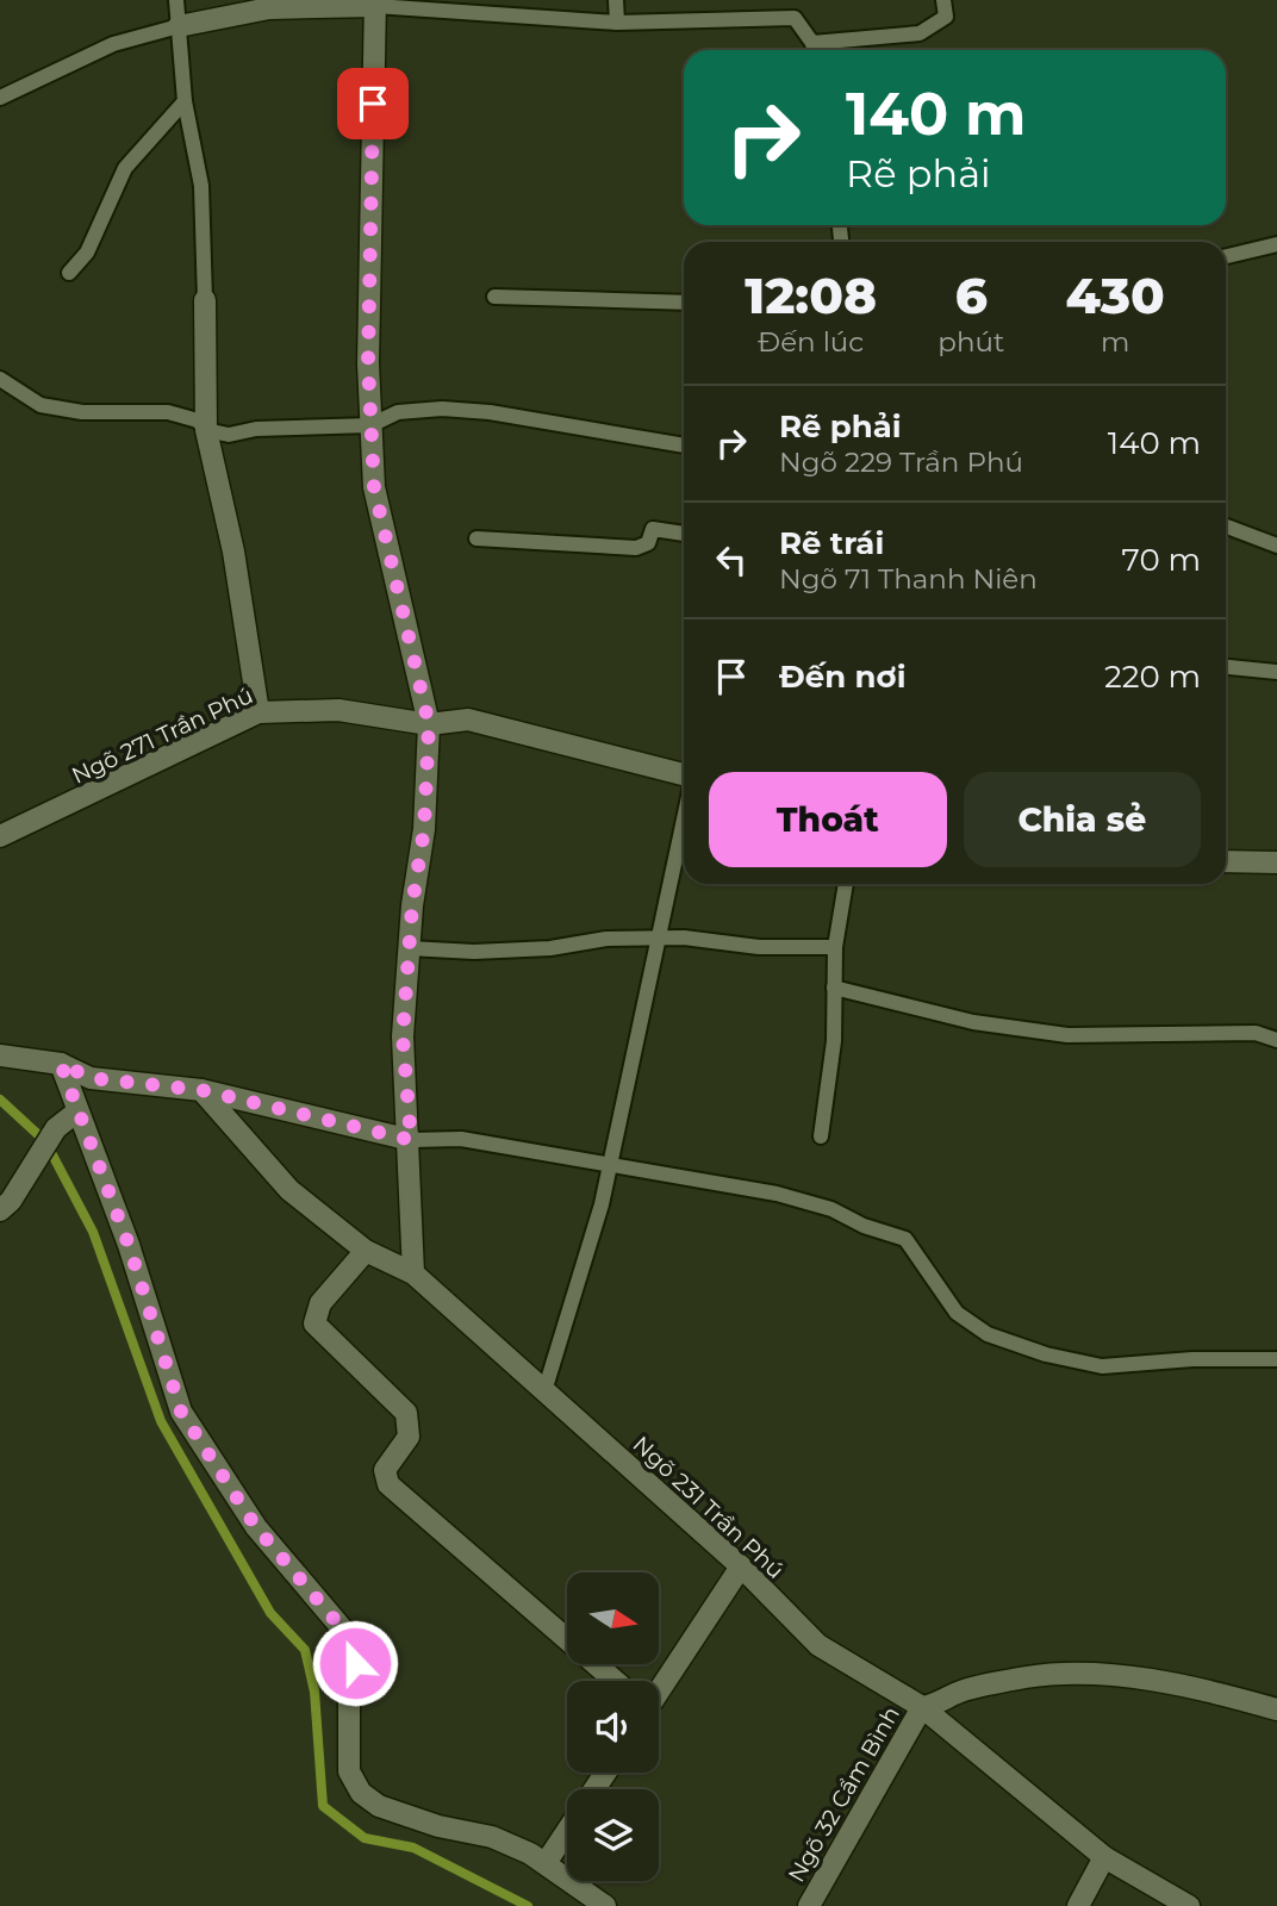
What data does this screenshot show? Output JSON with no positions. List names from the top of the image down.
{
  "streets": {
    "street": ["Ngõ 271 Trần Phú", "Ngõ 231 Trần Phú", "Ngõ 32 Cẩm Bình"]
  },
  "crossings": [
    ["Ngõ 231 Trần Phú", "Ngõ 32 Cẩm Bình"]
  ],
  "north": "right",
  "page": {
    "turn": ["140 m", "Rẽ phải"],
    "eta": [
      "12:08",
      "Đến lúc",
      "6",
      "phút",
      "430",
      "m"
    ],
    "list": [
      {
        "name": "Rẽ phải",
        "note": "Ngõ 229 Trần Phú",
        "value": "140 m"
      },
      {
        "name": "Rẽ trái",
        "note": "Ngõ 71 Thanh Niên",
        "value": "70 m"
      },
      {
        "name": "Đến nơi",
        "value": "220 m"
      }
    ],
    "buttons": ["Thoát", "Chia sẻ"]
  }
}
